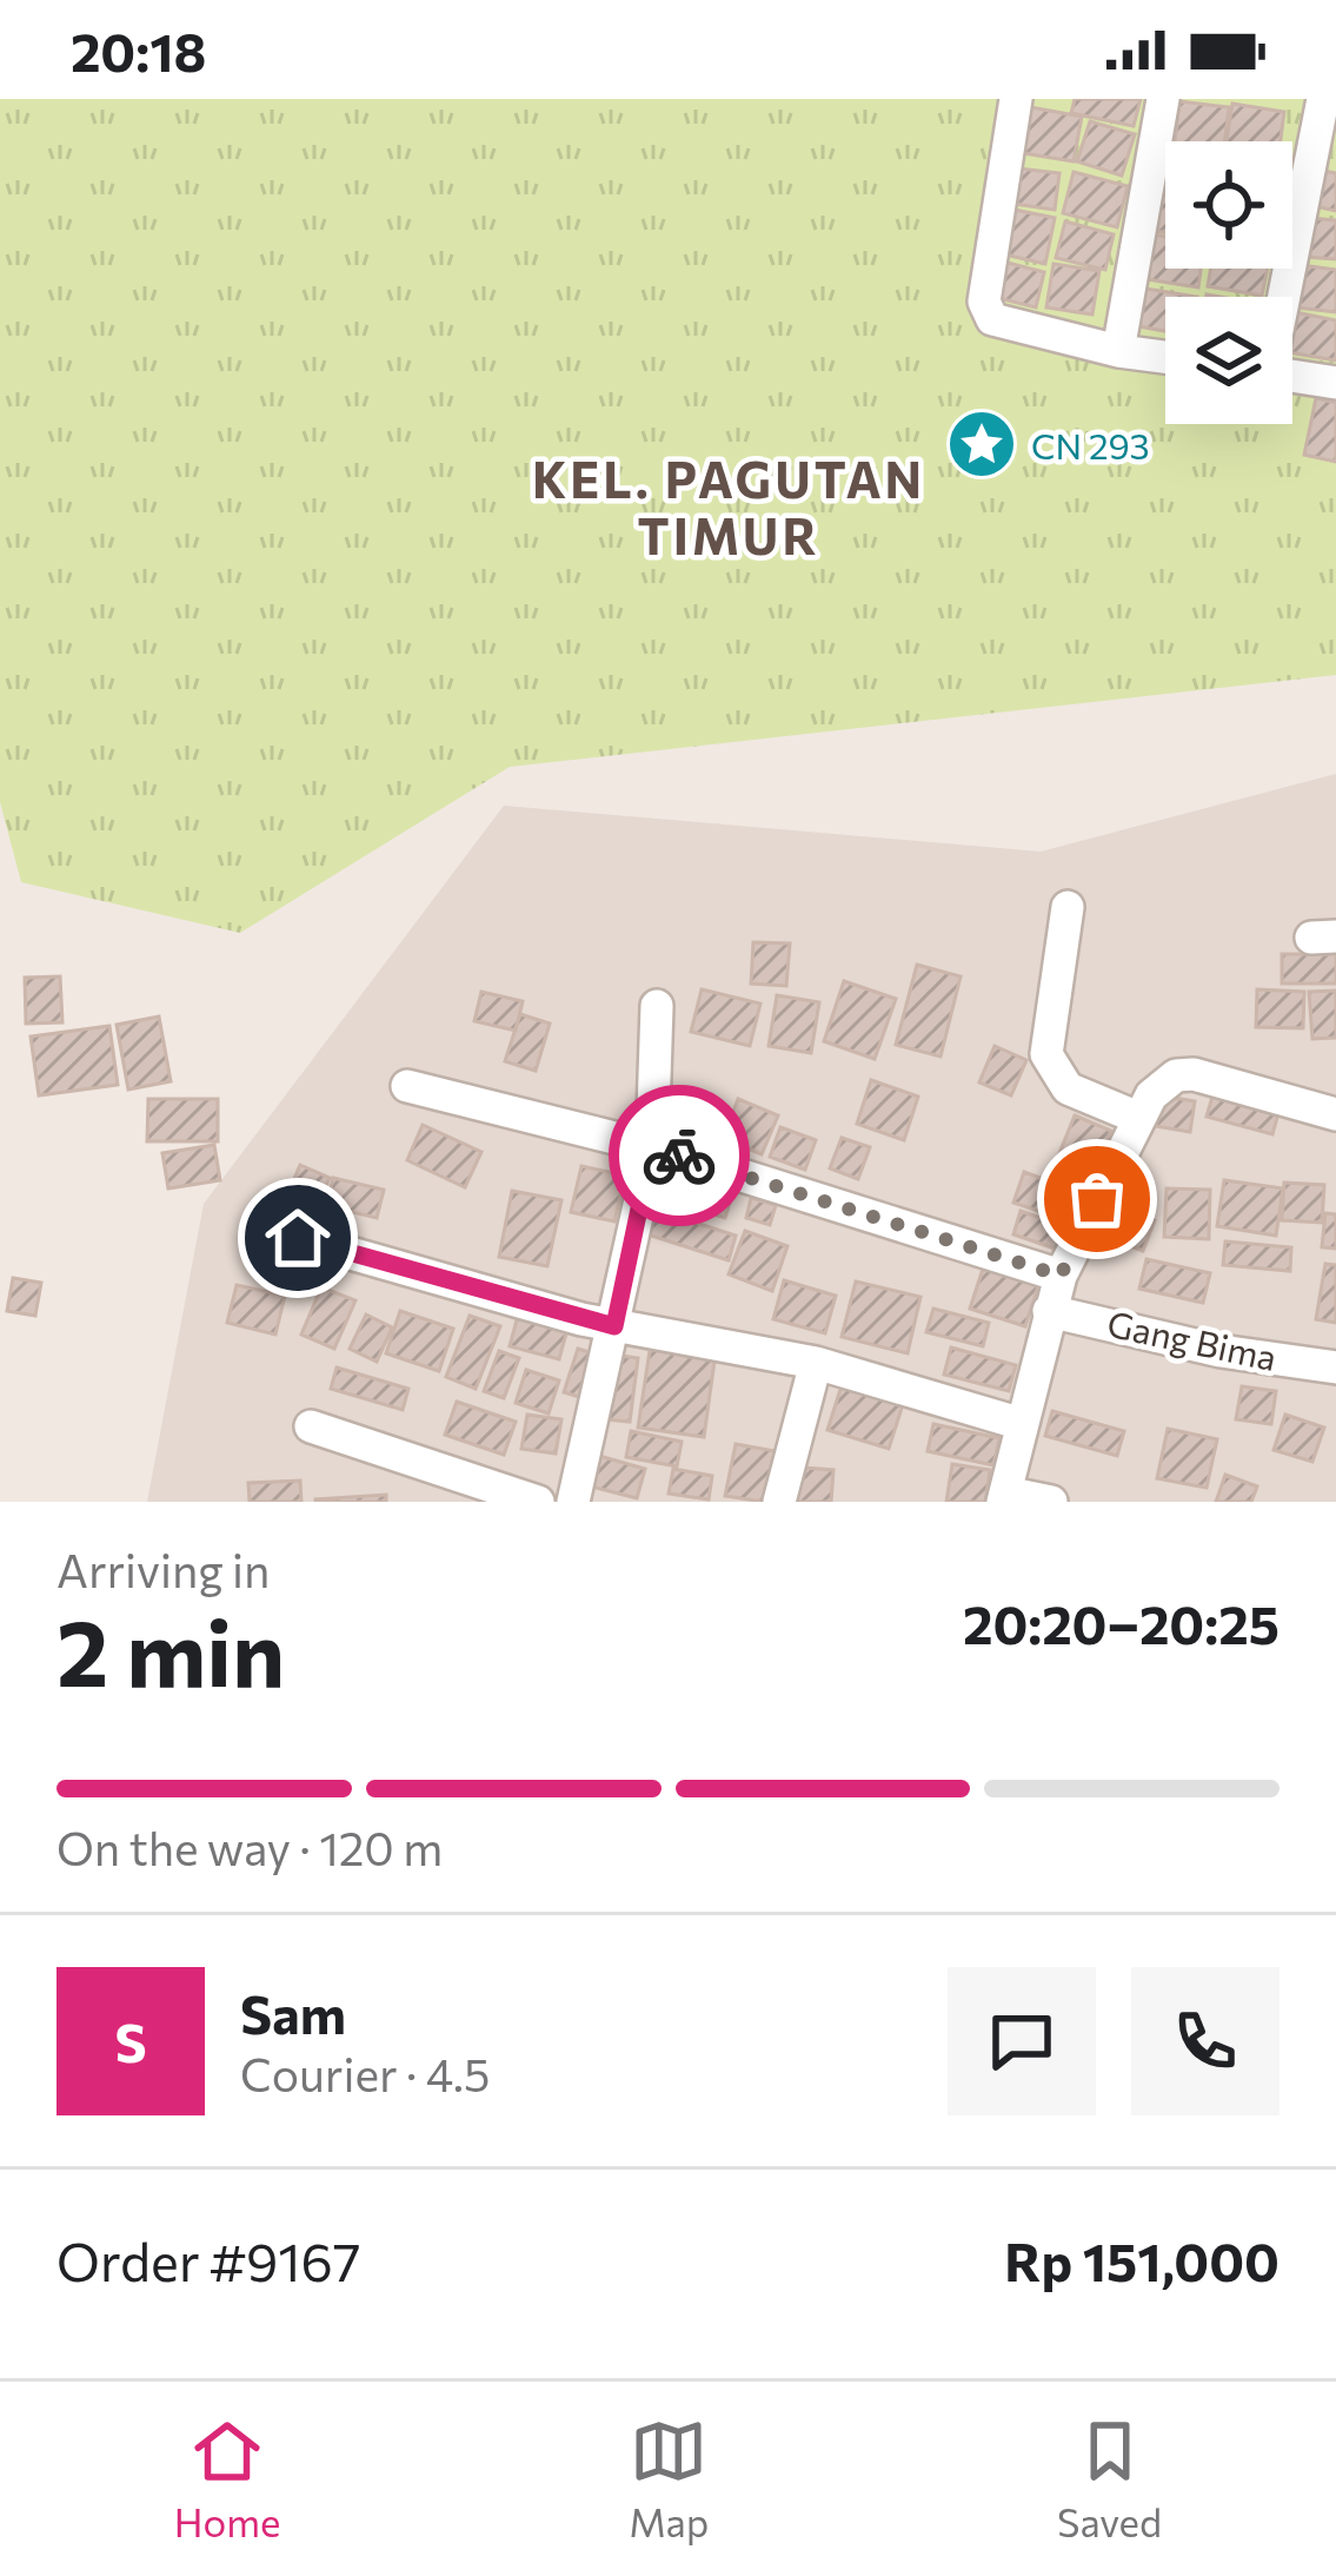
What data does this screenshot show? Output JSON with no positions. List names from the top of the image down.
{
  "streets": {
    "street": ["Gang Bima"]
  },
  "districts": ["KEL. PAGUTAN TIMUR"],
  "places": {
    "place": ["CN 293"]
  },
  "page": {
    "status": "20:18",
    "heading": ["2 min", "Arriving in", "20:20–20:25"],
    "panel": [
      "Sam",
      "Courier · 4.5",
      "Order #9167",
      "Rp 151,000"
    ],
    "bar": "On the way · 120 m",
    "round": "S",
    "tabs": ["Home", "Map", "Saved"]
  }
}
